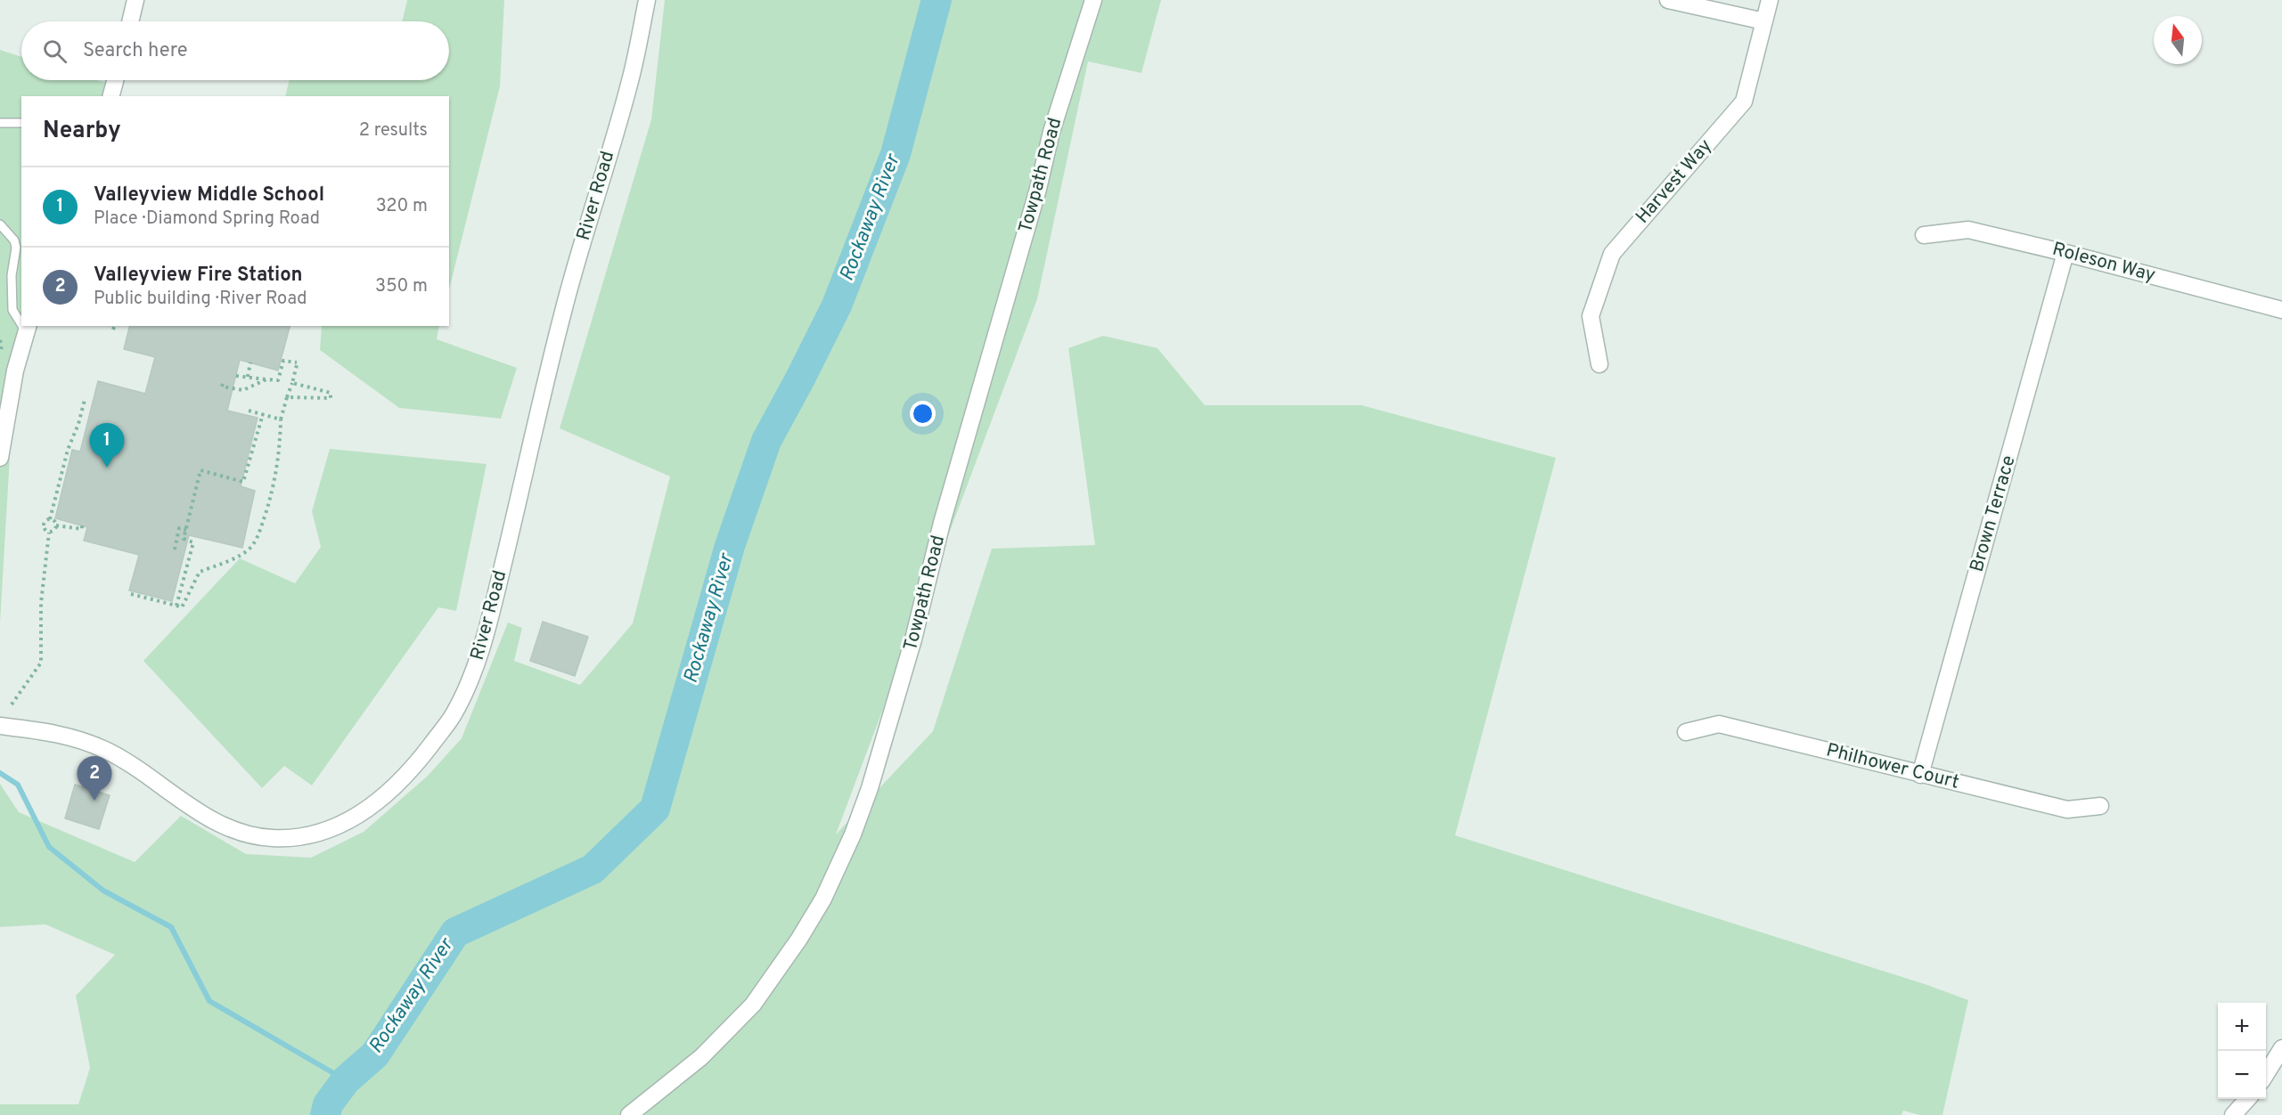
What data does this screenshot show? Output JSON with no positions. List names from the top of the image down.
{
  "streets": {
    "street": [
      "Towpath Road",
      "Harvest Way",
      "River Road",
      "Roleson Way",
      "Brown Terrace",
      "Philhower Court"
    ]
  },
  "crossings": [
    ["Roleson Way", "Brown Terrace"],
    ["Brown Terrace", "Philhower Court"]
  ],
  "water": ["Rockaway River"],
  "north": "top",
  "page": {
    "search": "Search here",
    "heading": ["Nearby", "2 results"],
    "list": [
      {
        "mark": "1",
        "name": "Valleyview Middle School",
        "note": "Place · Diamond Spring Road",
        "value": "320 m"
      },
      {
        "mark": "2",
        "name": "Valleyview Fire Station",
        "note": "Public building · River Road",
        "value": "350 m"
      }
    ],
    "pins": ["1", "2"],
    "map_buttons": ["+", "−"]
  }
}
